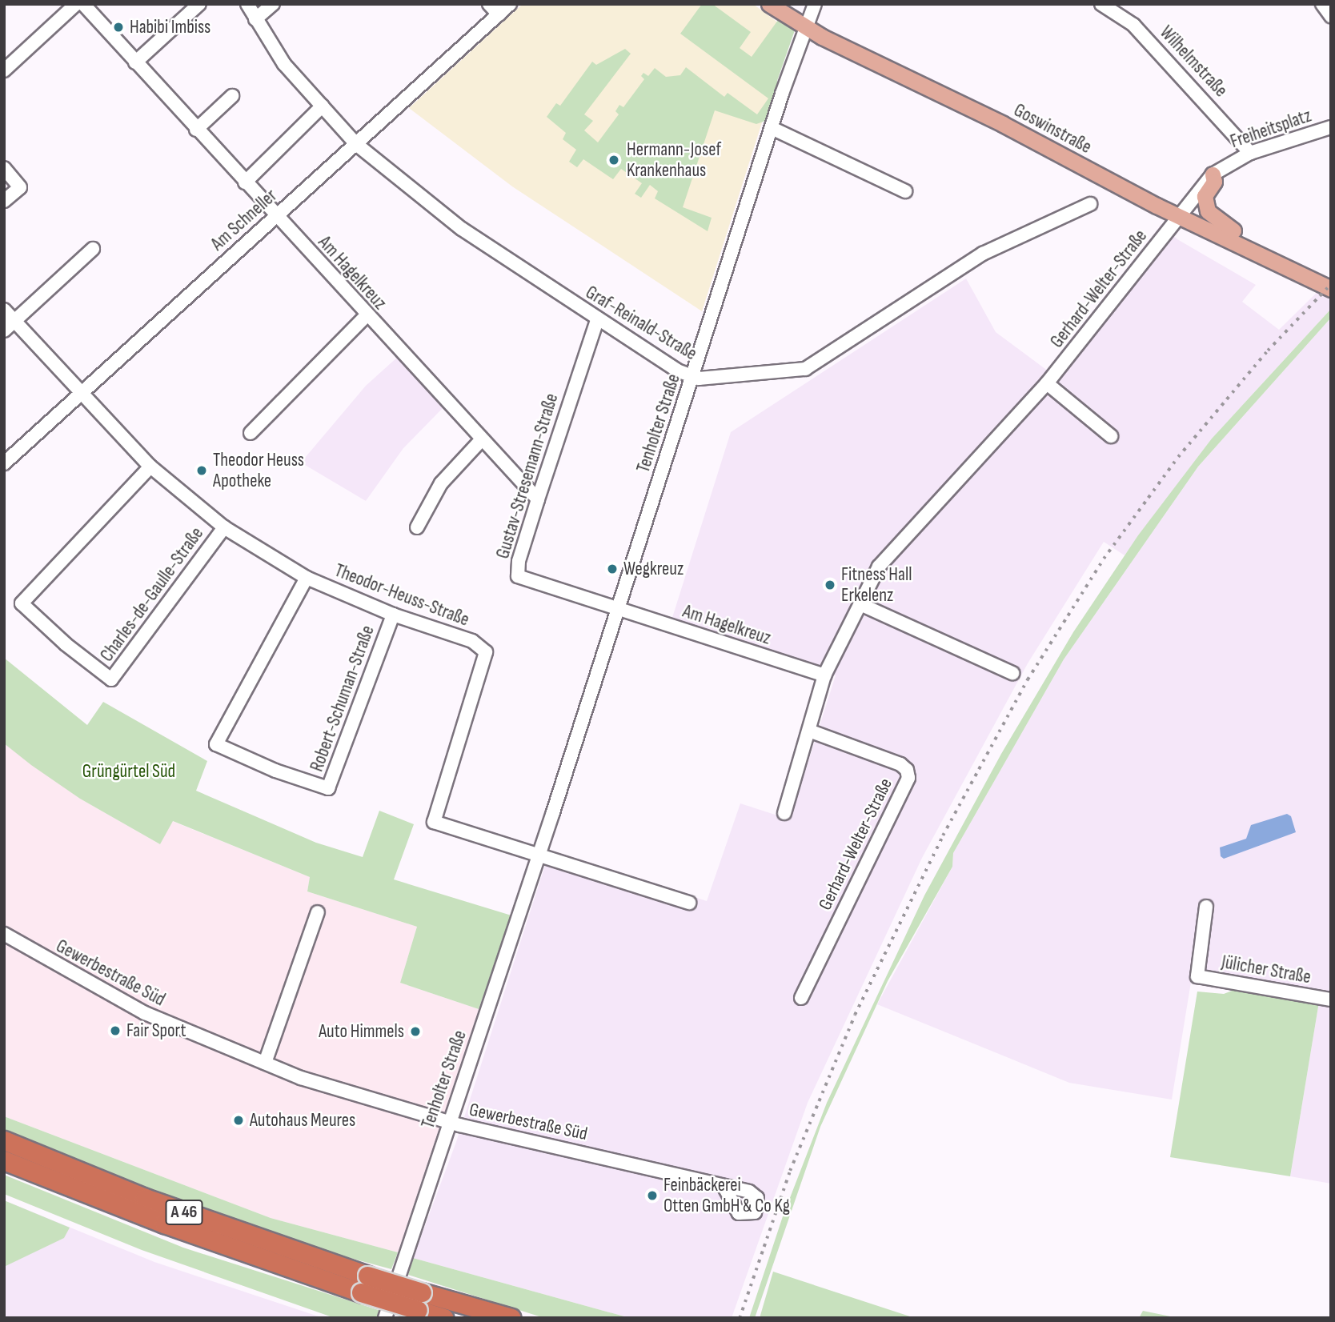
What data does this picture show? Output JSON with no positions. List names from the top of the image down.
{
  "streets": {
    "highway": ["A 46"],
    "main road": ["Goswinstraße"],
    "street": [
      "Wilhelmstraße",
      "Freiheitsplatz",
      "Am Schneller",
      "Am Hagelkreuz",
      "Gerhard-Welter-Straße",
      "Graf-Reinald-Straße",
      "Tenholter Straße",
      "Gustav-Stresemann-Straße",
      "Charles-de-Gaulle-Straße",
      "Theodor-Heuss-Straße",
      "Robert-Schuman-Straße",
      "Jülicher Straße",
      "Gewerbestraße Süd"
    ]
  },
  "crossings": [
    ["Wilhelmstraße", "Freiheitsplatz"],
    ["Goswinstraße", "Freiheitsplatz"],
    ["Goswinstraße", "Gerhard-Welter-Straße"],
    ["Goswinstraße", "Tenholter Straße"],
    ["Freiheitsplatz", "Gerhard-Welter-Straße"],
    ["Am Schneller", "Am Hagelkreuz"],
    ["Am Schneller", "Graf-Reinald-Straße"],
    ["Am Schneller", "Theodor-Heuss-Straße"],
    ["Am Hagelkreuz", "Gerhard-Welter-Straße"],
    ["Am Hagelkreuz", "Tenholter Straße"],
    ["Am Hagelkreuz", "Gustav-Stresemann-Straße"],
    ["Graf-Reinald-Straße", "Tenholter Straße"],
    ["Graf-Reinald-Straße", "Gustav-Stresemann-Straße"],
    ["Tenholter Straße", "Gustav-Stresemann-Straße"],
    ["Tenholter Straße", "Theodor-Heuss-Straße"],
    ["Tenholter Straße", "Gewerbestraße Süd"],
    ["Charles-de-Gaulle-Straße", "Theodor-Heuss-Straße"],
    ["Theodor-Heuss-Straße", "Robert-Schuman-Straße"]
  ],
  "parks": ["Grüngürtel Süd"],
  "places": [
    "Habibi Imbiss",
    "Hermann-Josef Krankenhaus",
    "Theodor Heuss Apotheke",
    "Wegkreuz",
    "Fitness Hall Erkelenz",
    "Fair Sport",
    "Auto Himmels",
    "Autohaus Meures",
    "Feinbäckerei Otten GmbH & Co Kg"
  ]
}
